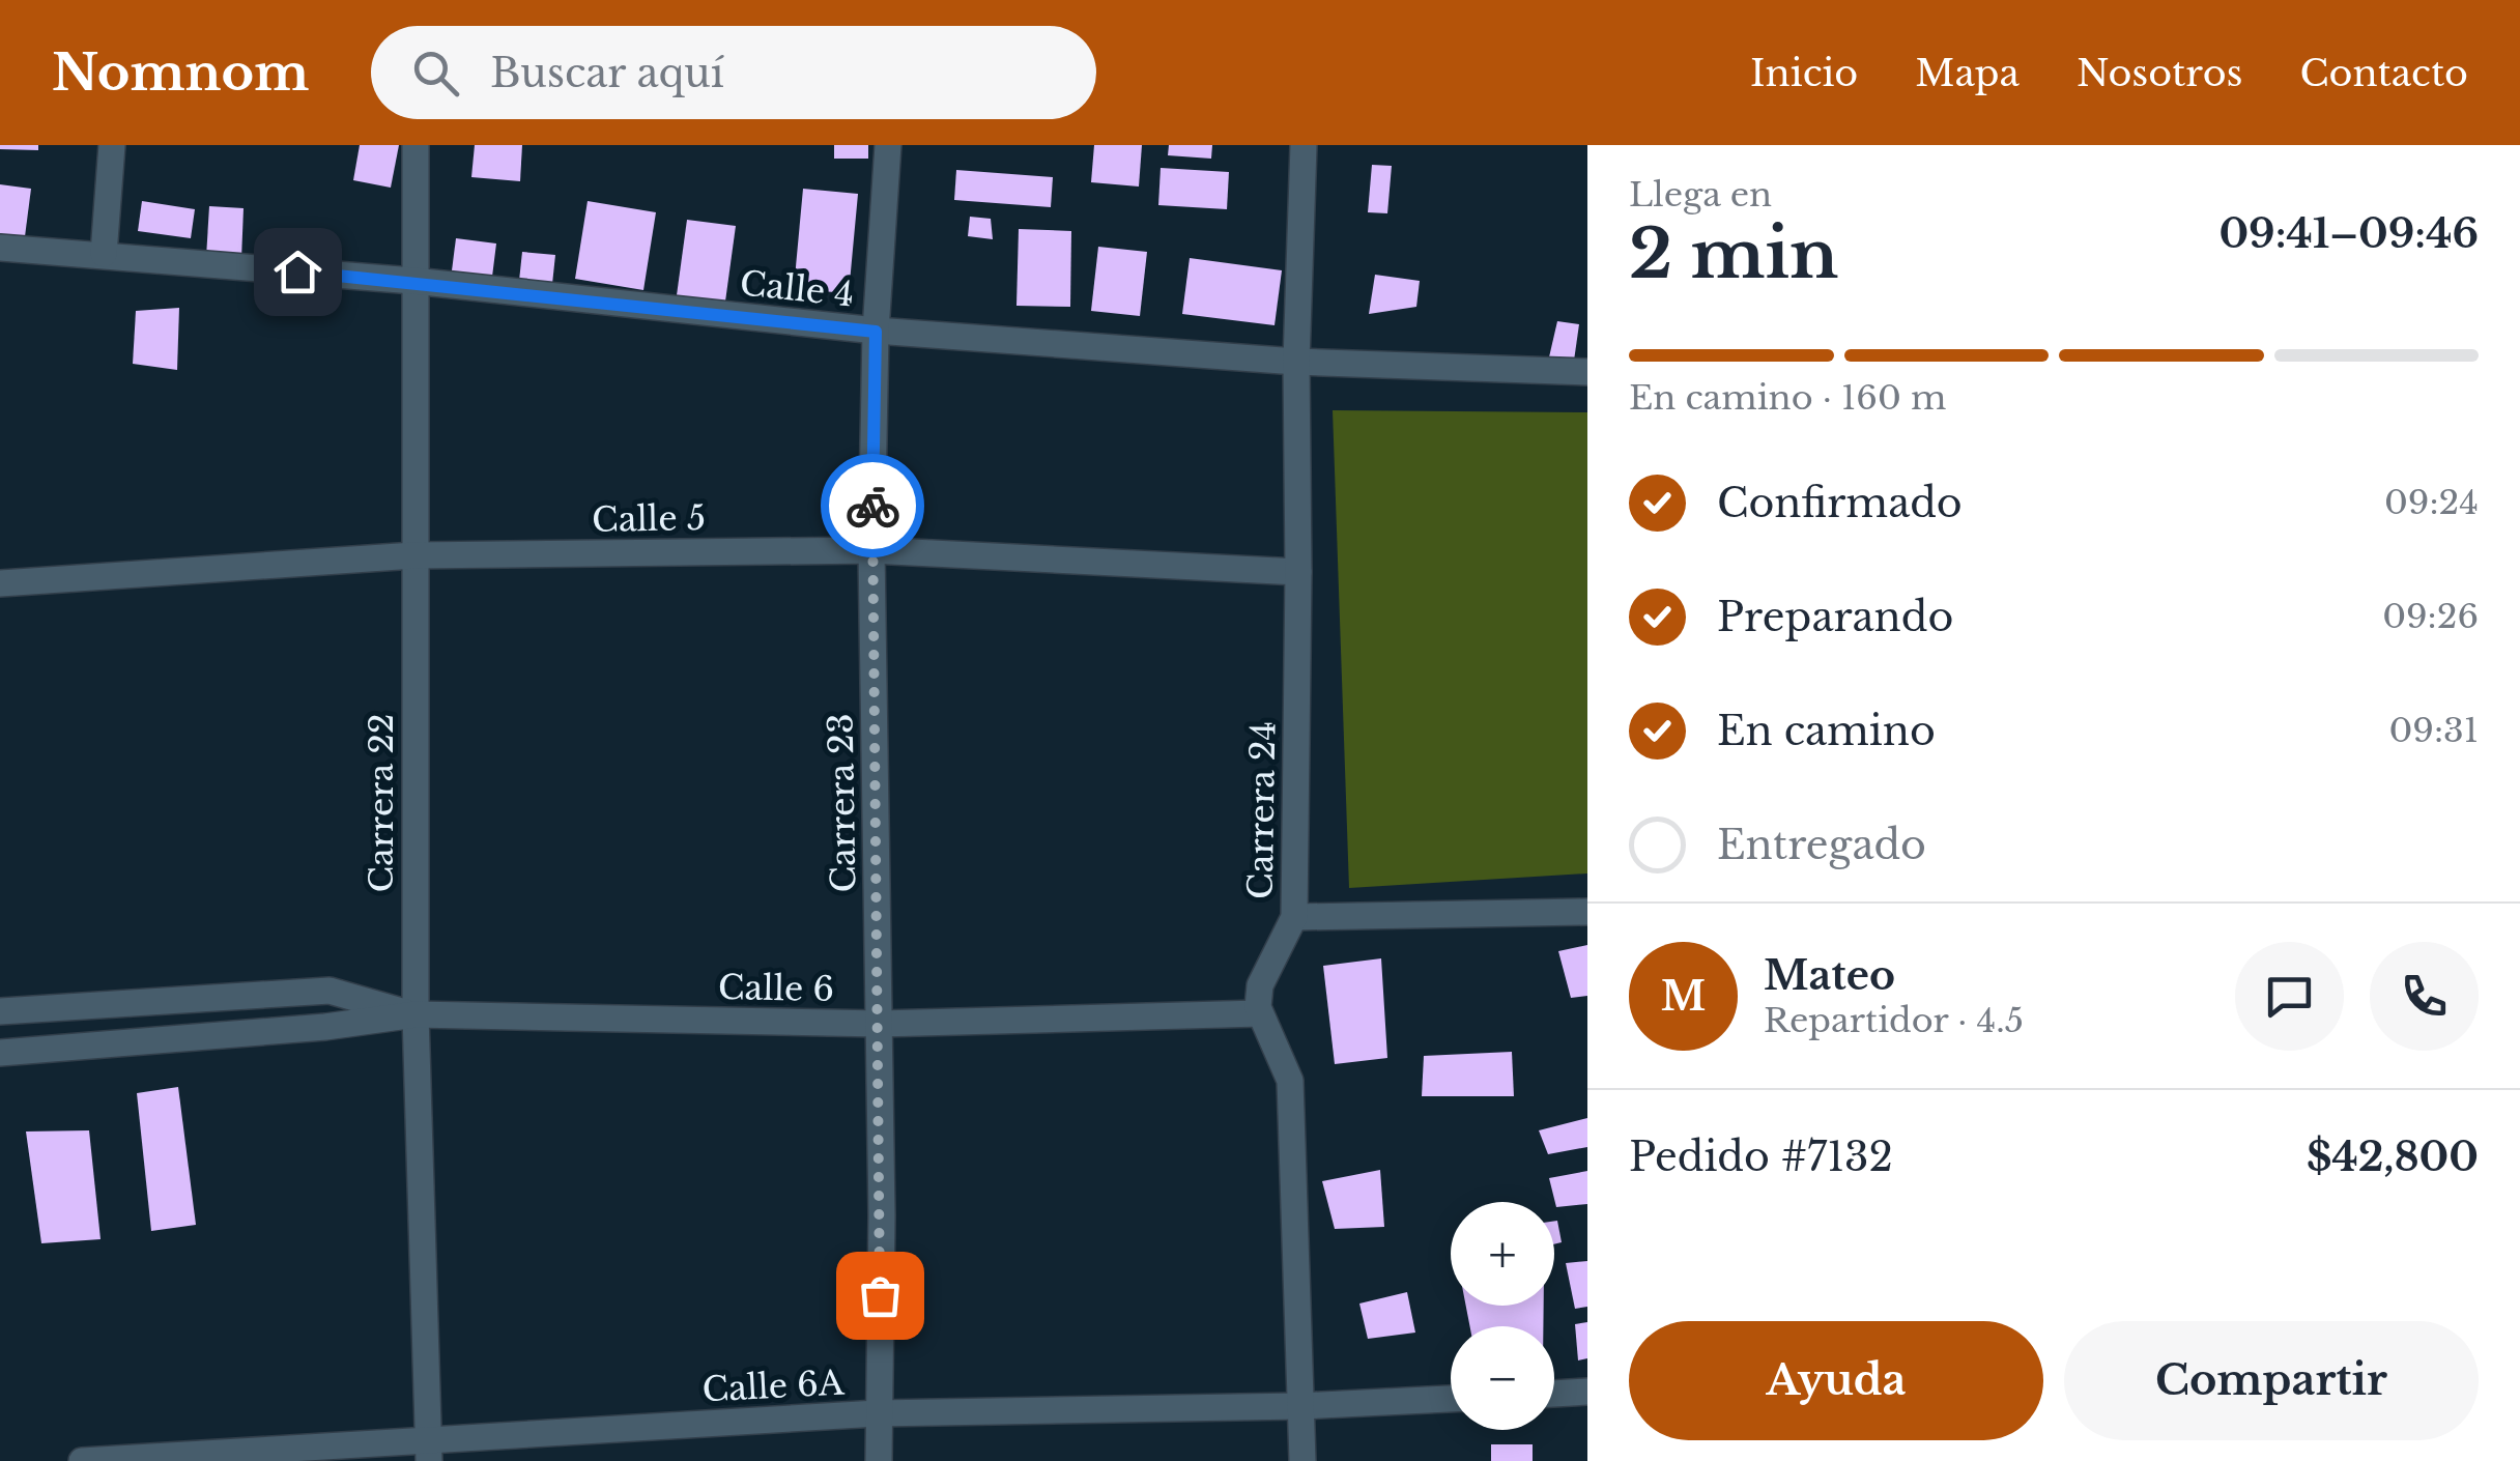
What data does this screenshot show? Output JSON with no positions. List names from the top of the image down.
{
  "streets": {
    "street": [
      "Calle 4",
      "Calle 5",
      "Carrera 22",
      "Carrera 23",
      "Carrera 24",
      "Calle 6",
      "Calle 6A"
    ]
  },
  "crossings": [
    ["Calle 4", "Carrera 22"],
    ["Calle 4", "Carrera 23"],
    ["Calle 4", "Carrera 24"],
    ["Calle 5", "Carrera 22"],
    ["Calle 5", "Carrera 23"],
    ["Calle 5", "Carrera 24"],
    ["Carrera 22", "Calle 6"],
    ["Carrera 22", "Calle 6A"],
    ["Carrera 23", "Calle 6"],
    ["Carrera 23", "Calle 6A"],
    ["Carrera 24", "Calle 6"]
  ],
  "page": {
    "header": "Nomnom",
    "search": "Buscar aquí",
    "nav": [
      "Inicio",
      "Mapa",
      "Nosotros",
      "Contacto"
    ],
    "heading": ["2 min", "Llega en", "09:41–09:46"],
    "panel": [
      "Mateo",
      "Repartidor · 4.5",
      "Pedido #7132",
      "$42,800"
    ],
    "bar": "En camino · 160 m",
    "list": [
      ["Confirmado", "09:24"],
      ["Preparando", "09:26"],
      ["En camino", "09:31"],
      "Entregado"
    ],
    "round": "M",
    "map_buttons": ["+", "−"],
    "buttons": ["Ayuda", "Compartir"]
  }
}
